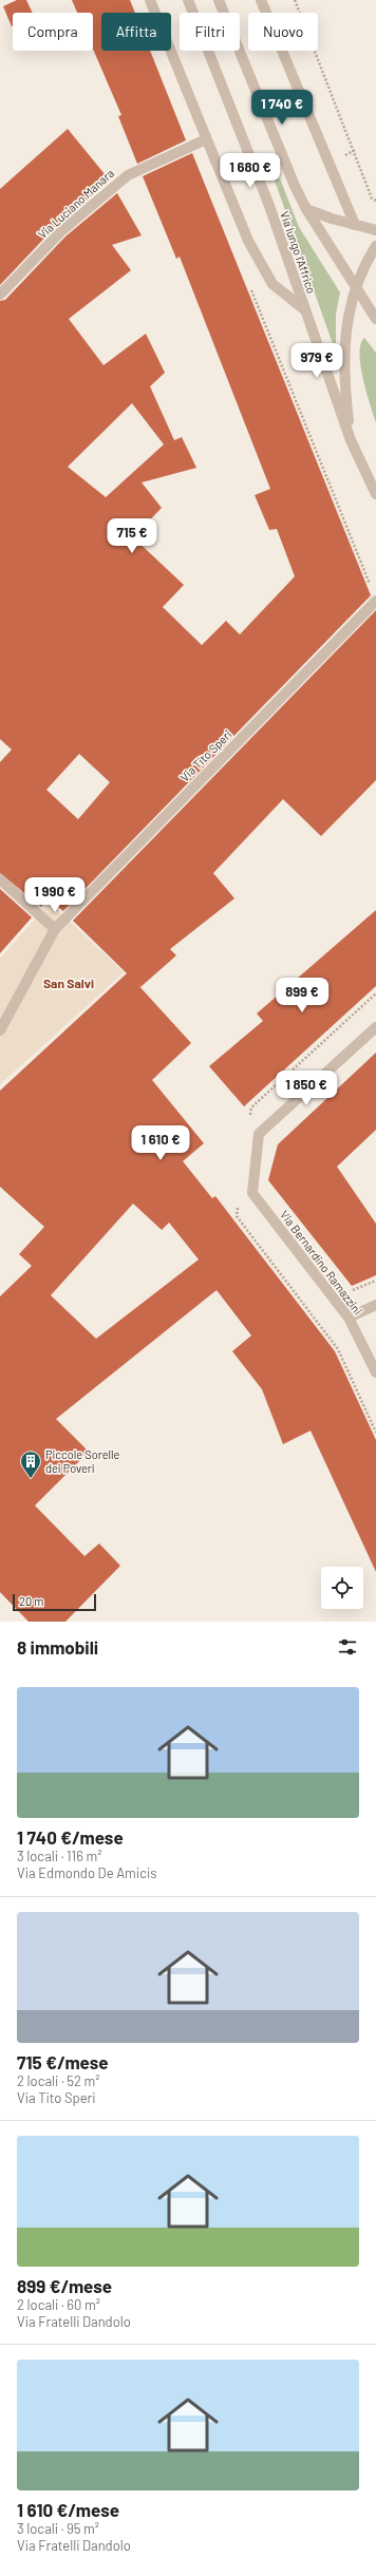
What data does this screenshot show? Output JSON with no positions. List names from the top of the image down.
{
  "streets": {
    "street": [
      "Via Luciano Manara",
      "Via lungo l'Affrico",
      "Via Tito Speri",
      "Via Bernardino Ramazzini"
    ]
  },
  "crossings": [
    ["Via Luciano Manara", "Via lungo l'Affrico"]
  ],
  "districts": ["San Salvi"],
  "places": {
    "building": ["Piccole Sorelle dei Poveri"]
  },
  "scale_bar": "20 m",
  "page": {
    "chip": [
      "Compra",
      "Affitta",
      "Filtri",
      "Nuovo"
    ],
    "price": [
      "1 740 €",
      "1 680 €",
      "979 €",
      "715 €",
      "1 990 €",
      "899 €",
      "1 850 €",
      "1 610 €"
    ],
    "scale": "20 m",
    "heading": "8 immobili",
    "list": [
      {
        "name": "1 740 €/mese",
        "note": "3 locali · 116 m² · Via Edmondo De Amicis"
      },
      {
        "name": "715 €/mese",
        "note": "2 locali · 52 m² · Via Tito Speri"
      },
      {
        "name": "899 €/mese",
        "note": "2 locali · 60 m² · Via Fratelli Dandolo"
      },
      {
        "name": "1 610 €/mese",
        "note": "3 locali · 95 m² · Via Fratelli Dandolo"
      }
    ]
  }
}
